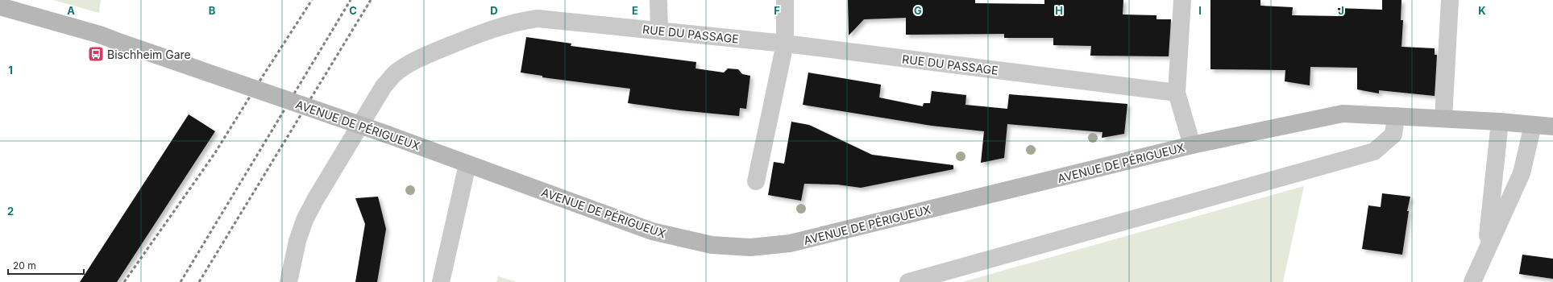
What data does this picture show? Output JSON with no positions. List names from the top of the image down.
{
  "streets": {
    "street": ["RUE DU PASSAGE", "AVENUE DE PÉRIGUEUX"]
  },
  "places": {
    "bus stop": ["Bischheim Gare"]
  },
  "scale_bar": "20 m",
  "grid": {
    "columns": [
      "A",
      "B",
      "C",
      "D",
      "E",
      "F",
      "G",
      "H",
      "I",
      "J",
      "K"
    ],
    "rows": ["1", "2"]
  }
}
